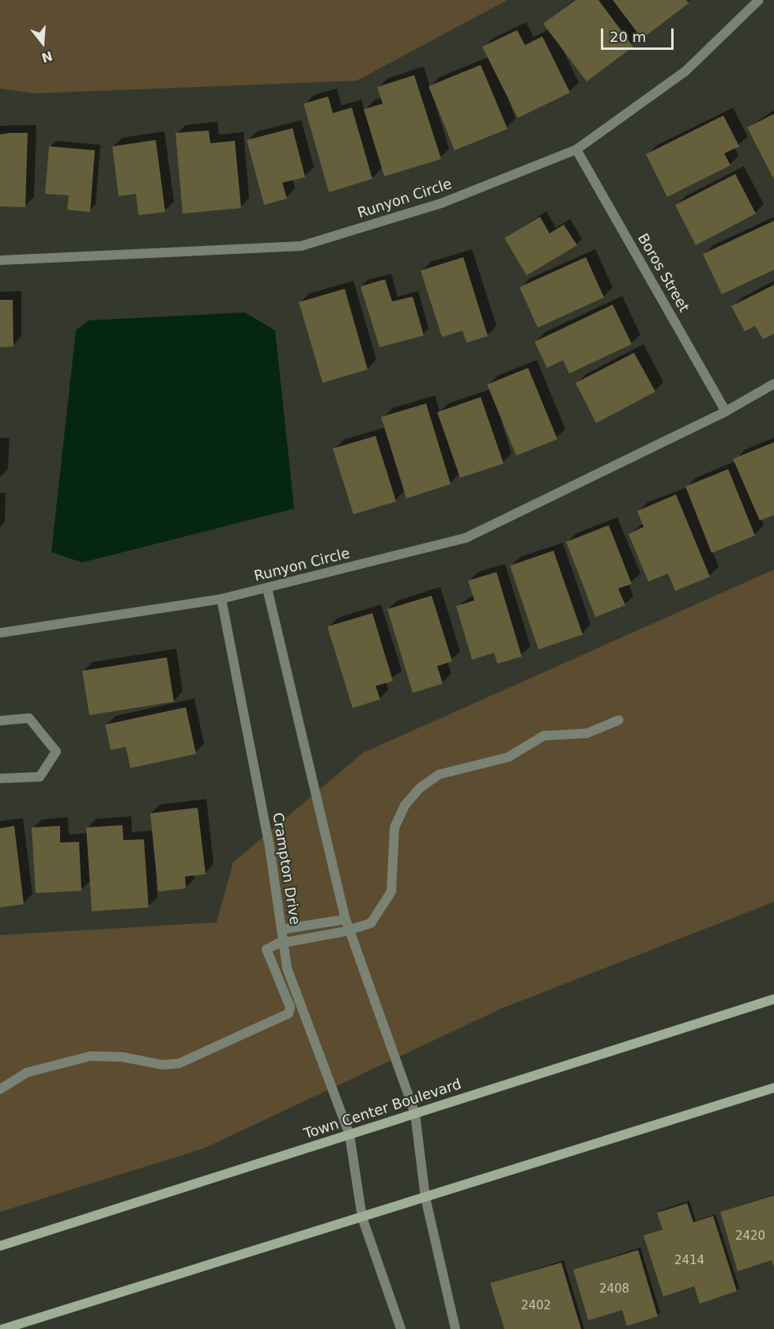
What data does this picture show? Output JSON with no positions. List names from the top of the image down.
{
  "streets": {
    "main road": ["Town Center Boulevard"],
    "street": ["Runyon Circle", "Boros Street", "Crampton Drive"]
  },
  "crossings": [
    ["Runyon Circle", "Boros Street"],
    ["Runyon Circle", "Crampton Drive"],
    ["Crampton Drive", "Town Center Boulevard"]
  ],
  "house_numbers": [
    "2420",
    "2414",
    "2408",
    "2402"
  ],
  "scale_bar": "20 m",
  "north": "bottom"
}
